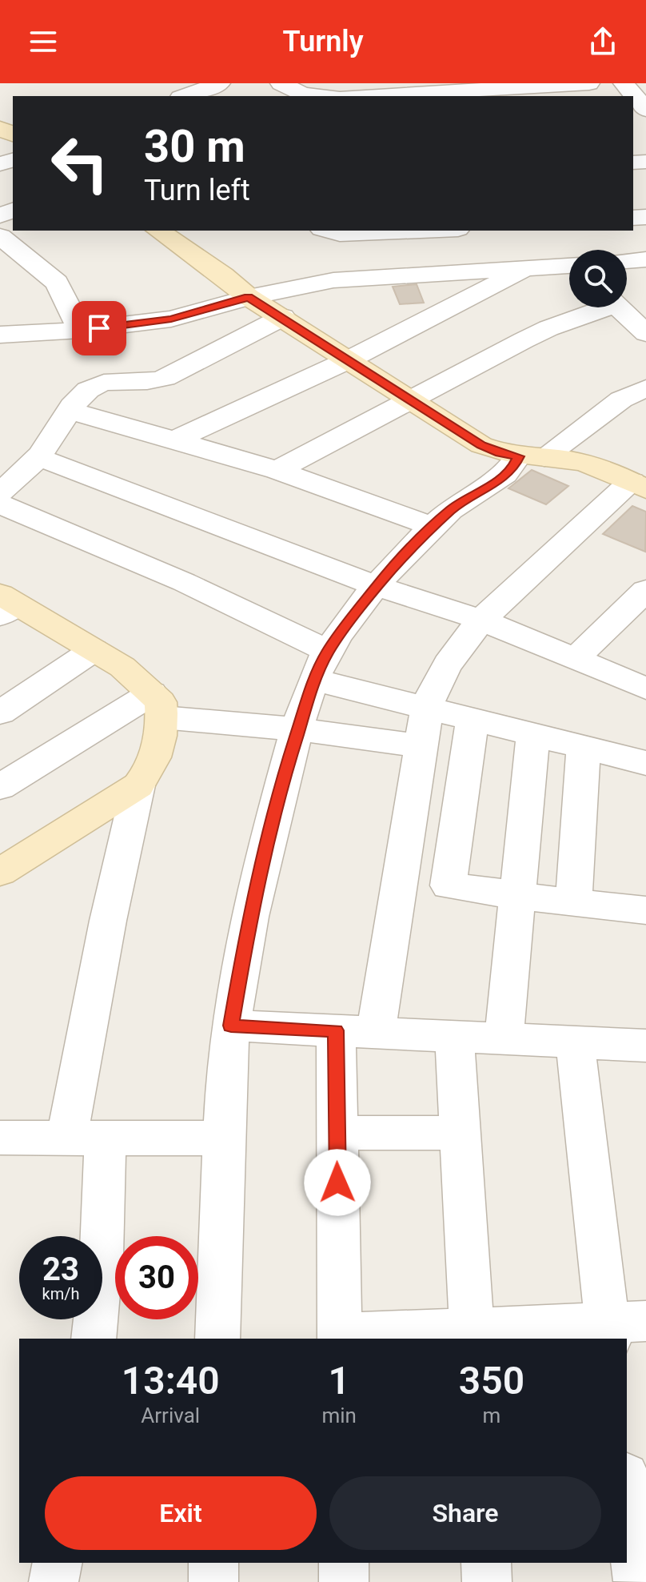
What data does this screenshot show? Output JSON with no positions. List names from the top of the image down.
{
  "page": {
    "header": "Turnly",
    "turn": ["30 m", "Turn left"],
    "speed": "23 km/h",
    "limit": "30",
    "eta": [
      "13:40",
      "Arrival",
      "1",
      "min",
      "350",
      "m"
    ],
    "buttons": ["Exit", "Share"]
  }
}
